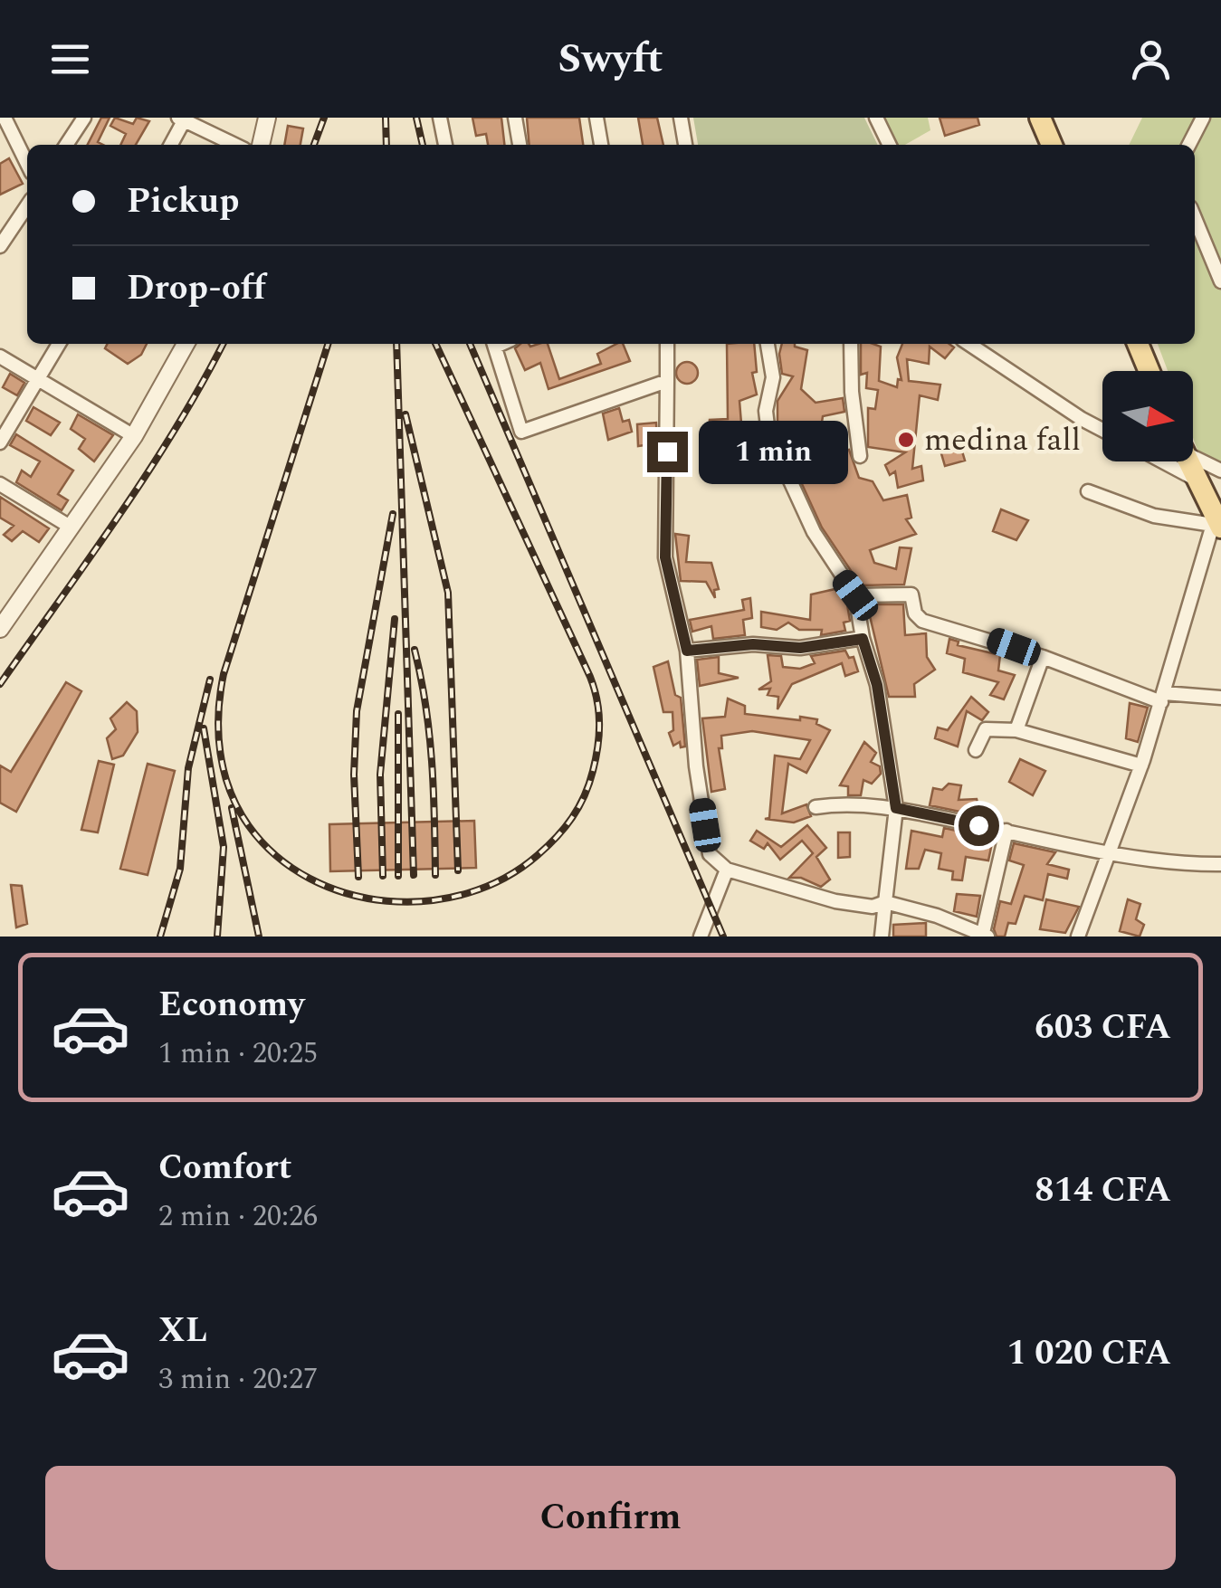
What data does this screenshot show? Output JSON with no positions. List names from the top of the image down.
{
  "places": ["medina fall"],
  "north": "right",
  "page": {
    "header": "Swyft",
    "banner": ["Pickup", "Drop-off"],
    "bubble": "1 min",
    "list": [
      {
        "name": "Economy",
        "note": "1 min · 20:25",
        "value": "603 CFA"
      },
      {
        "name": "Comfort",
        "note": "2 min · 20:26",
        "value": "814 CFA"
      },
      {
        "name": "XL",
        "note": "3 min · 20:27",
        "value": "1 020 CFA"
      }
    ],
    "buttons": "Confirm"
  }
}
